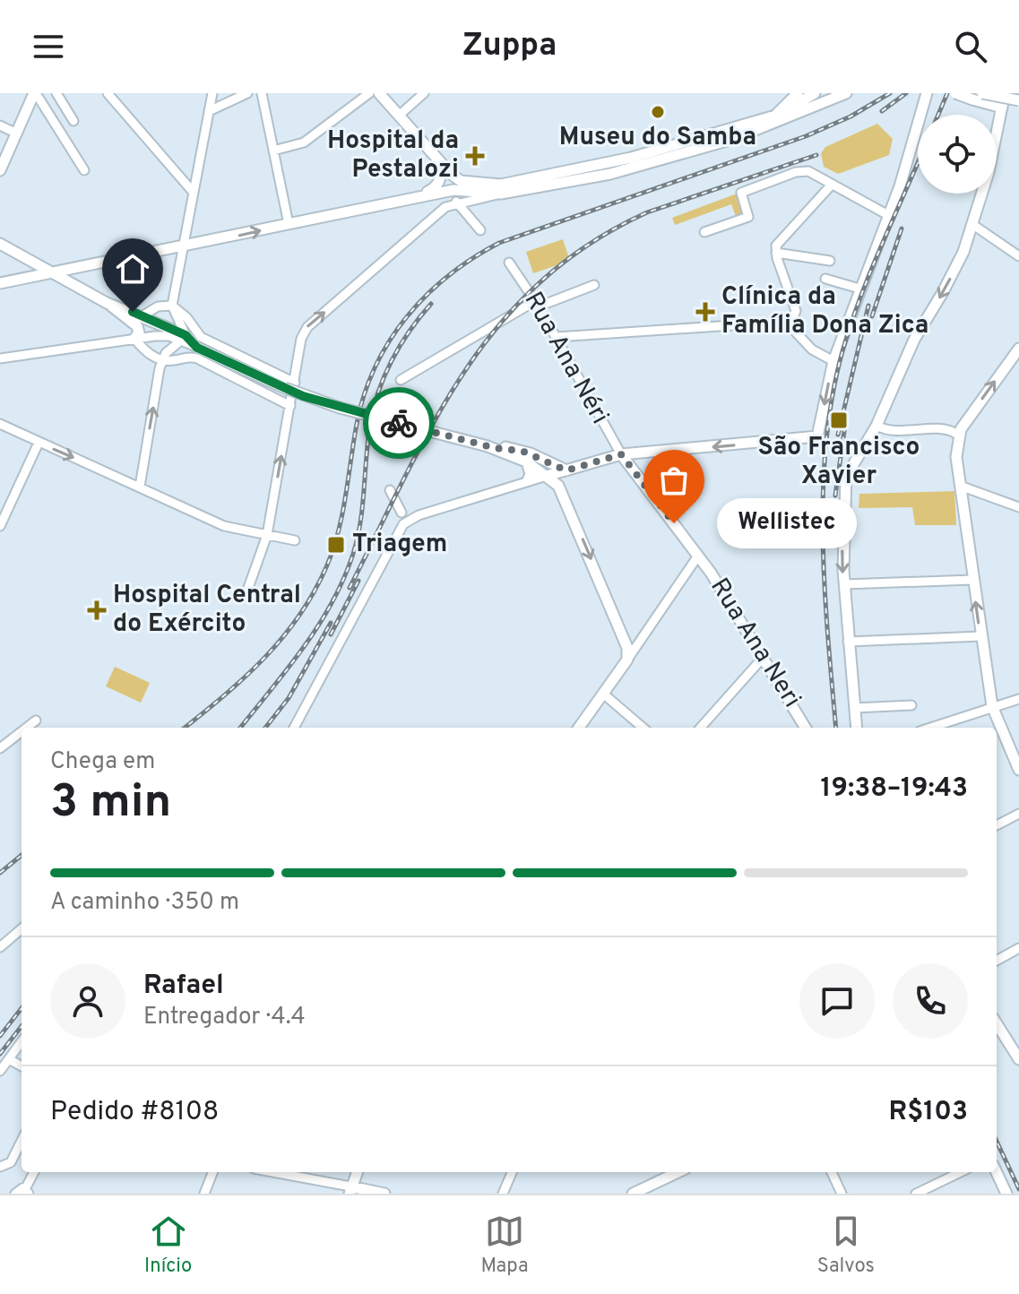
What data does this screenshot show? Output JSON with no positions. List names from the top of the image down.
{
  "streets": {
    "main road": ["Rua Ana Neri"],
    "street": ["Rua Ana Néri"]
  },
  "crossings": [
    ["Rua Ana Néri", "Rua Ana Neri"]
  ],
  "places": {
    "other": ["Museu do Samba", "Wellistec"],
    "health": ["Hospital da Pestalozi", "Clínica da Família Dona Zica", "Hospital Central do Exército"],
    "transit": ["São Francisco Xavier", "Triagem"]
  },
  "page": {
    "header": "Zuppa",
    "bubble": "Wellistec",
    "heading": ["3 min", "Chega em", "19:38–19:43"],
    "panel": [
      "Rafael",
      "Entregador · 4.4",
      "Pedido #8108",
      "R$103"
    ],
    "bar": "A caminho · 350 m",
    "tabs": ["Início", "Mapa", "Salvos"]
  }
}
